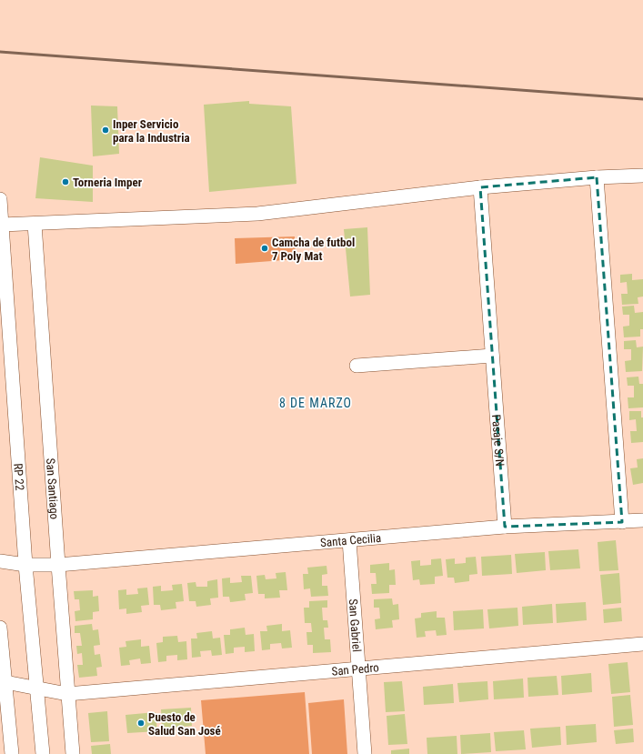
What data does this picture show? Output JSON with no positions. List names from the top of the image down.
{
  "streets": {
    "street": [
      "Pasaje S/N",
      "RP 22",
      "San Santiago",
      "Santa Cecilia",
      "San Gabriel",
      "San Pedro"
    ]
  },
  "crossings": [
    ["Pasaje S/N", "Santa Cecilia"],
    ["RP 22", "Santa Cecilia"],
    ["RP 22", "San Pedro"],
    ["San Santiago", "Santa Cecilia"],
    ["San Santiago", "San Pedro"],
    ["Santa Cecilia", "San Gabriel"],
    ["San Gabriel", "San Pedro"]
  ],
  "districts": ["8 DE MARZO"],
  "places": [
    "Inper Servicio para la Industria",
    "Torneria Imper",
    "Camcha de futbol 7 Poly Mat",
    "Puesto de Salud San José"
  ]
}
